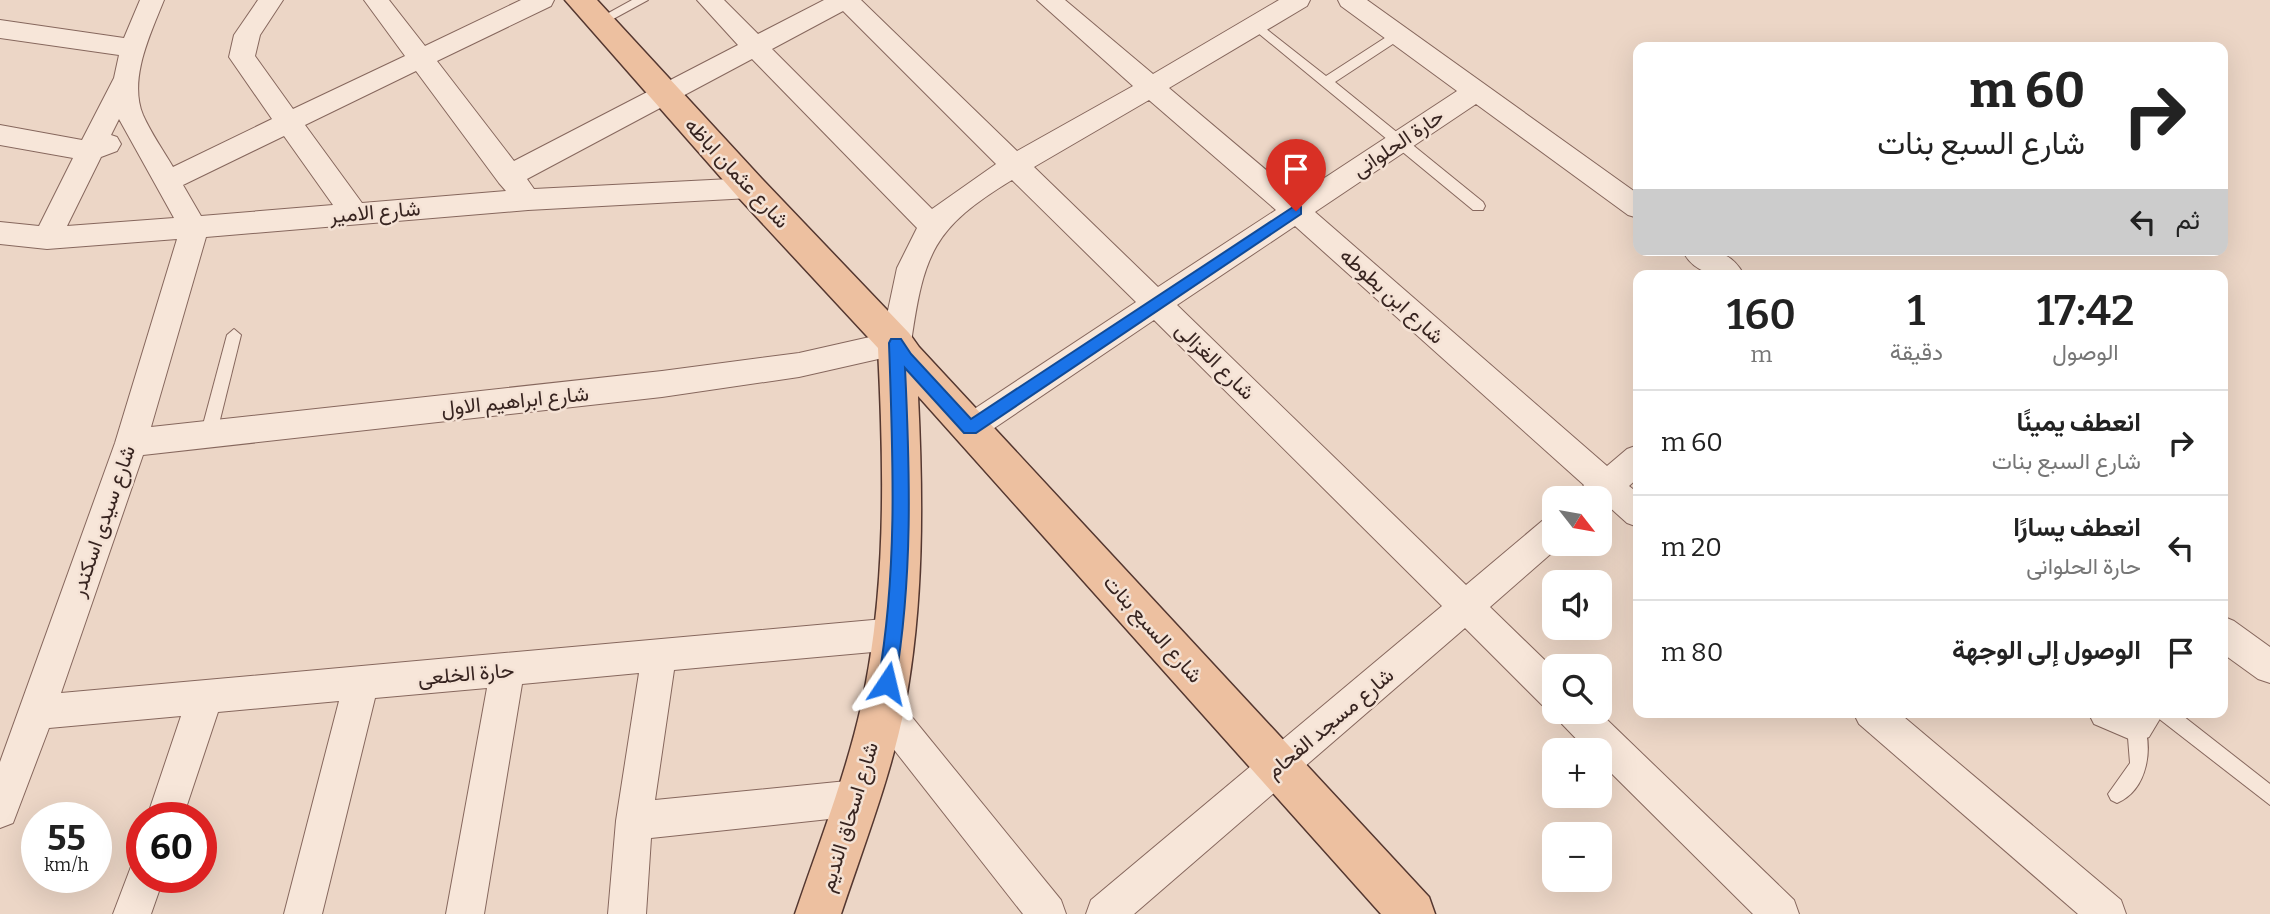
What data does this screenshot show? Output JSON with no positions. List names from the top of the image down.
{
  "streets": {
    "main road": ["شارع عثمان اباظه", "شارع السبع بنات", "شارع اسحاق النديم"],
    "street": [
      "حارة الحلوانى",
      "شارع الامير",
      "شارع ابن بطوطه",
      "شارع الغزالى",
      "شارع ابراهيم الاول",
      "شارع سيدى اسكندر",
      "حارة الخلعى",
      "شارع مسجد الفحام"
    ]
  },
  "crossings": [
    ["حارة الحلوانى", "شارع ابن بطوطه"],
    ["حارة الحلوانى", "شارع الغزالى"],
    ["حارة الحلوانى", "شارع السبع بنات"],
    ["شارع عثمان اباظه", "شارع الامير"],
    ["شارع عثمان اباظه", "شارع ابراهيم الاول"],
    ["شارع عثمان اباظه", "شارع السبع بنات"],
    ["شارع عثمان اباظه", "شارع اسحاق النديم"],
    ["شارع الامير", "شارع سيدى اسكندر"],
    ["شارع الغزالى", "شارع مسجد الفحام"],
    ["شارع ابراهيم الاول", "شارع سيدى اسكندر"],
    ["شارع ابراهيم الاول", "شارع السبع بنات"],
    ["شارع ابراهيم الاول", "شارع اسحاق النديم"],
    ["شارع سيدى اسكندر", "حارة الخلعى"],
    ["شارع السبع بنات", "شارع مسجد الفحام"],
    ["شارع السبع بنات", "شارع اسحاق النديم"],
    ["حارة الخلعى", "شارع اسحاق النديم"]
  ],
  "north": "bottom right",
  "page": {
    "turn": ["60 m", "شارع السبع بنات"],
    "then": "ثم",
    "eta": [
      "17:42",
      "الوصول",
      "1",
      "دقيقة",
      "160",
      "m"
    ],
    "list": [
      {
        "name": "انعطف يمينًا",
        "note": "شارع السبع بنات",
        "value": "60 m"
      },
      {
        "name": "انعطف يسارًا",
        "note": "حارة الحلوانى",
        "value": "20 m"
      },
      {
        "name": "الوصول إلى الوجهة",
        "value": "80 m"
      }
    ],
    "map_buttons": ["+", "−"],
    "speed": "55 km/h",
    "limit": "60"
  }
}
